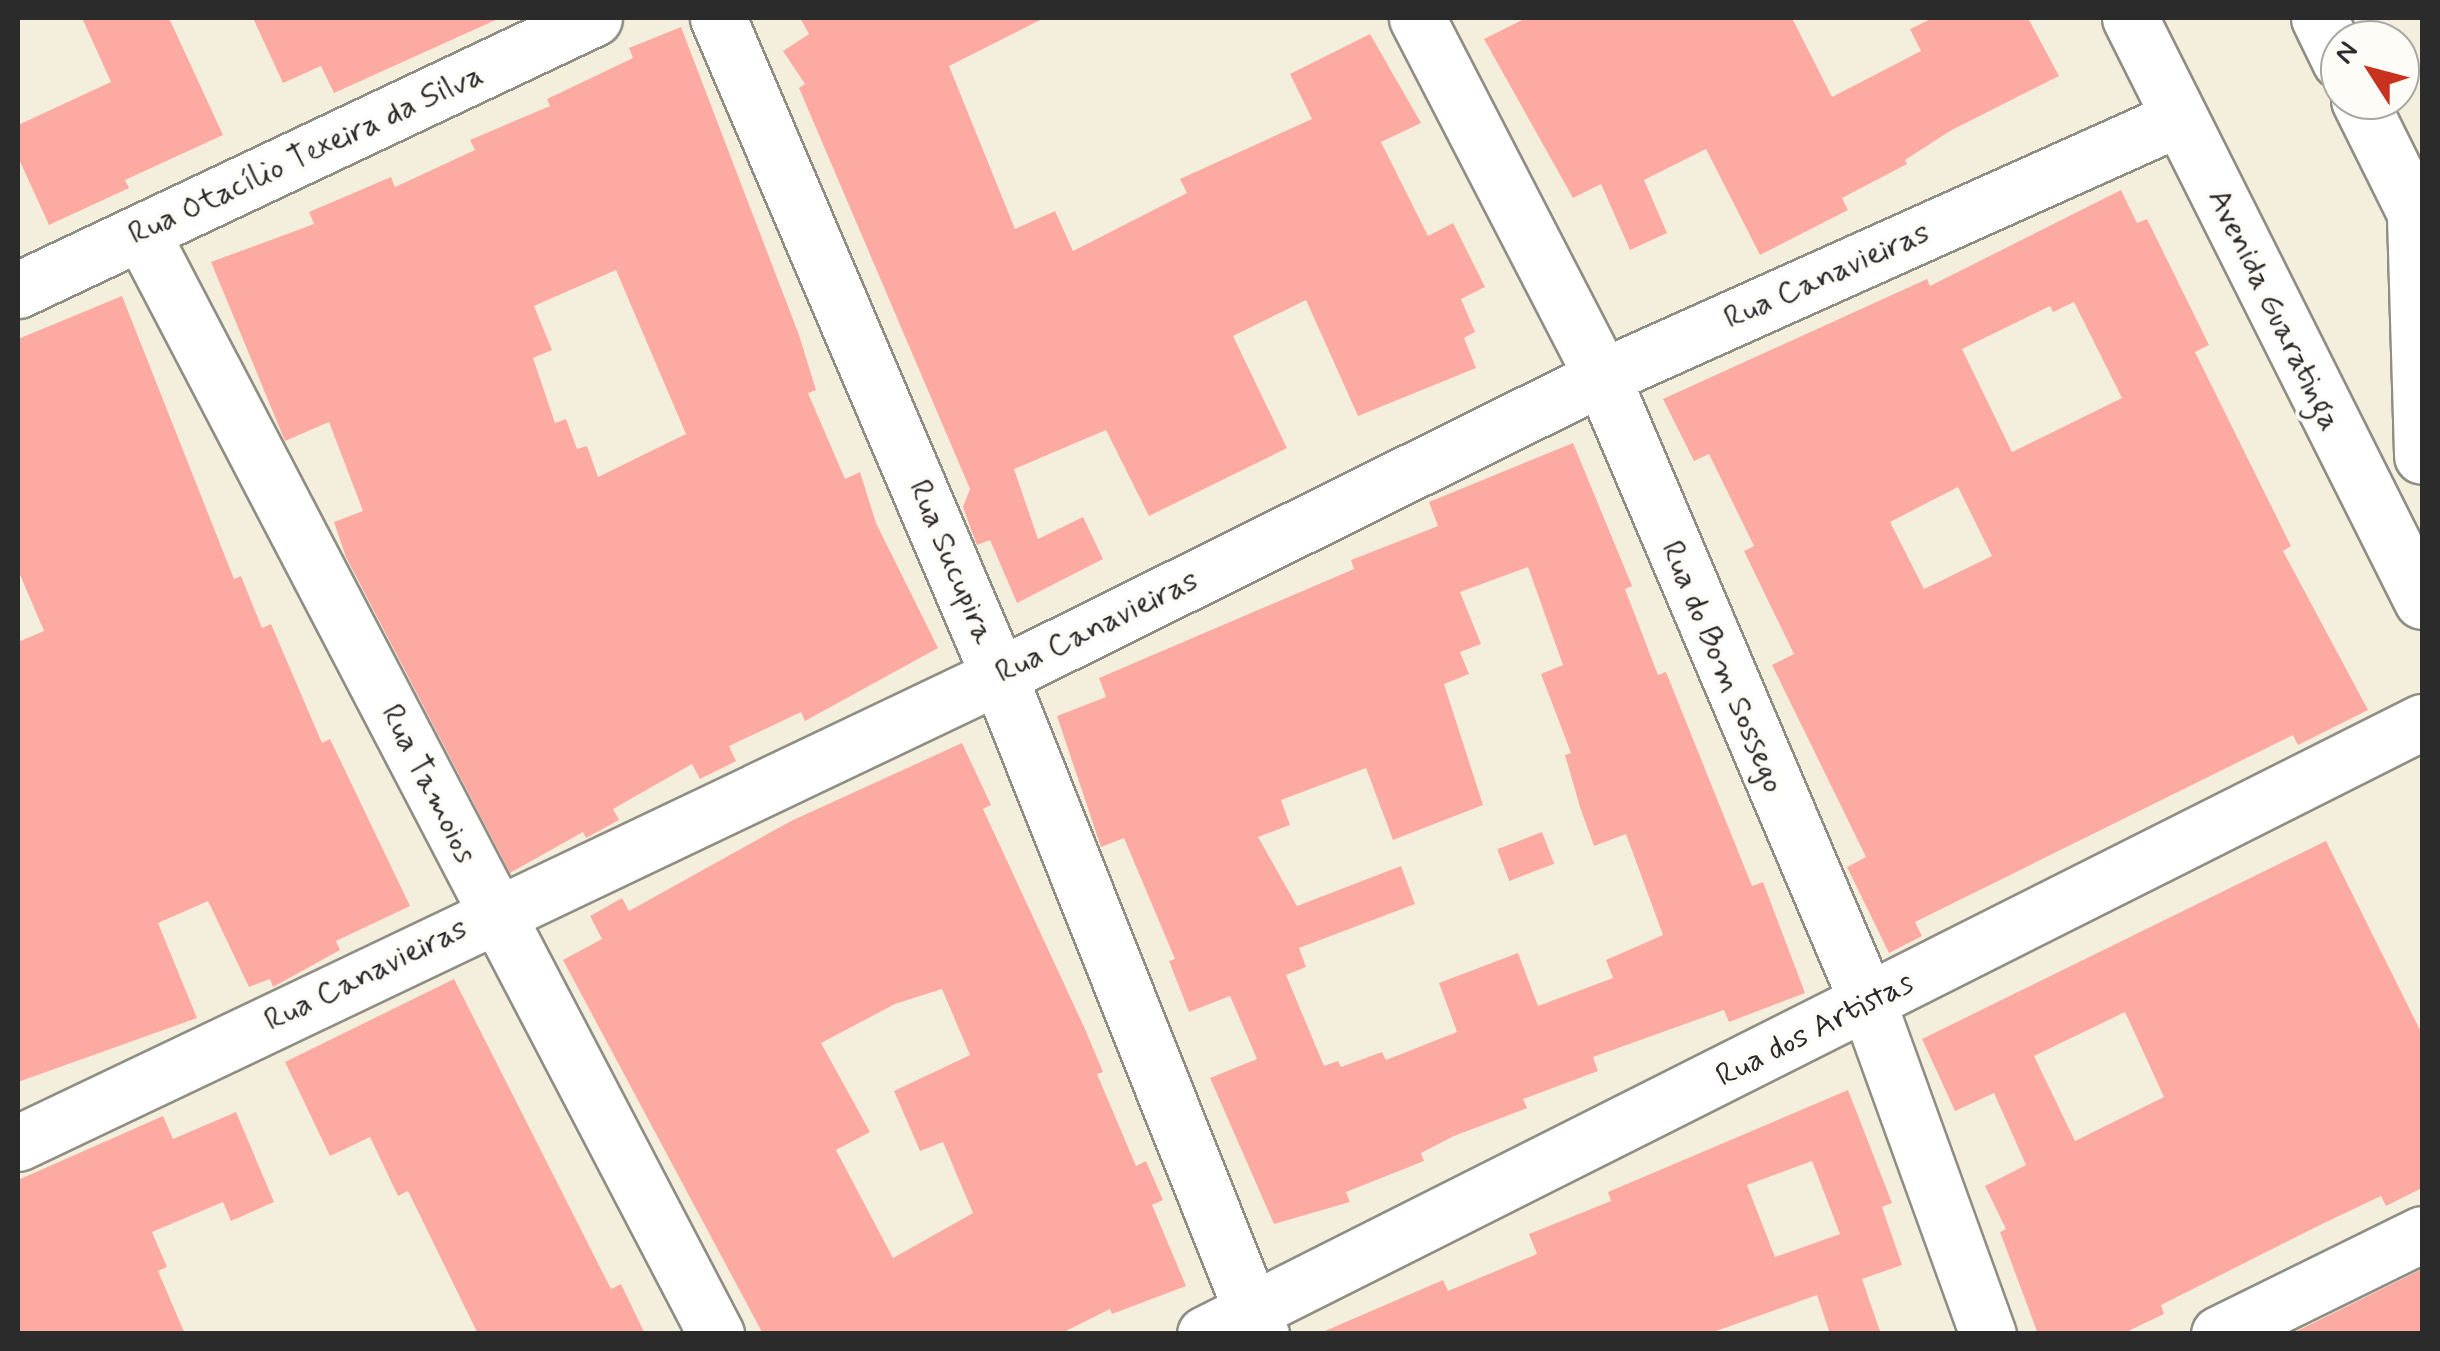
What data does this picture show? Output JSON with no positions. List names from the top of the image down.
{
  "streets": {
    "main road": [
      "Rua Otacílio Texeira da Silva",
      "Rua Canavieiras",
      "Avenida Guaratinga",
      "Rua Sucupira",
      "Rua do Bom Sossego",
      "Rua Tamoios",
      "Rua dos Artistas"
    ]
  },
  "crossings": [
    ["Rua Otacílio Texeira da Silva", "Rua Tamoios"],
    ["Rua Canavieiras", "Avenida Guaratinga"],
    ["Rua Canavieiras", "Rua Sucupira"],
    ["Rua Canavieiras", "Rua do Bom Sossego"],
    ["Rua Canavieiras", "Rua Tamoios"],
    ["Rua Sucupira", "Rua dos Artistas"],
    ["Rua do Bom Sossego", "Rua dos Artistas"]
  ],
  "north": "top left"
}
